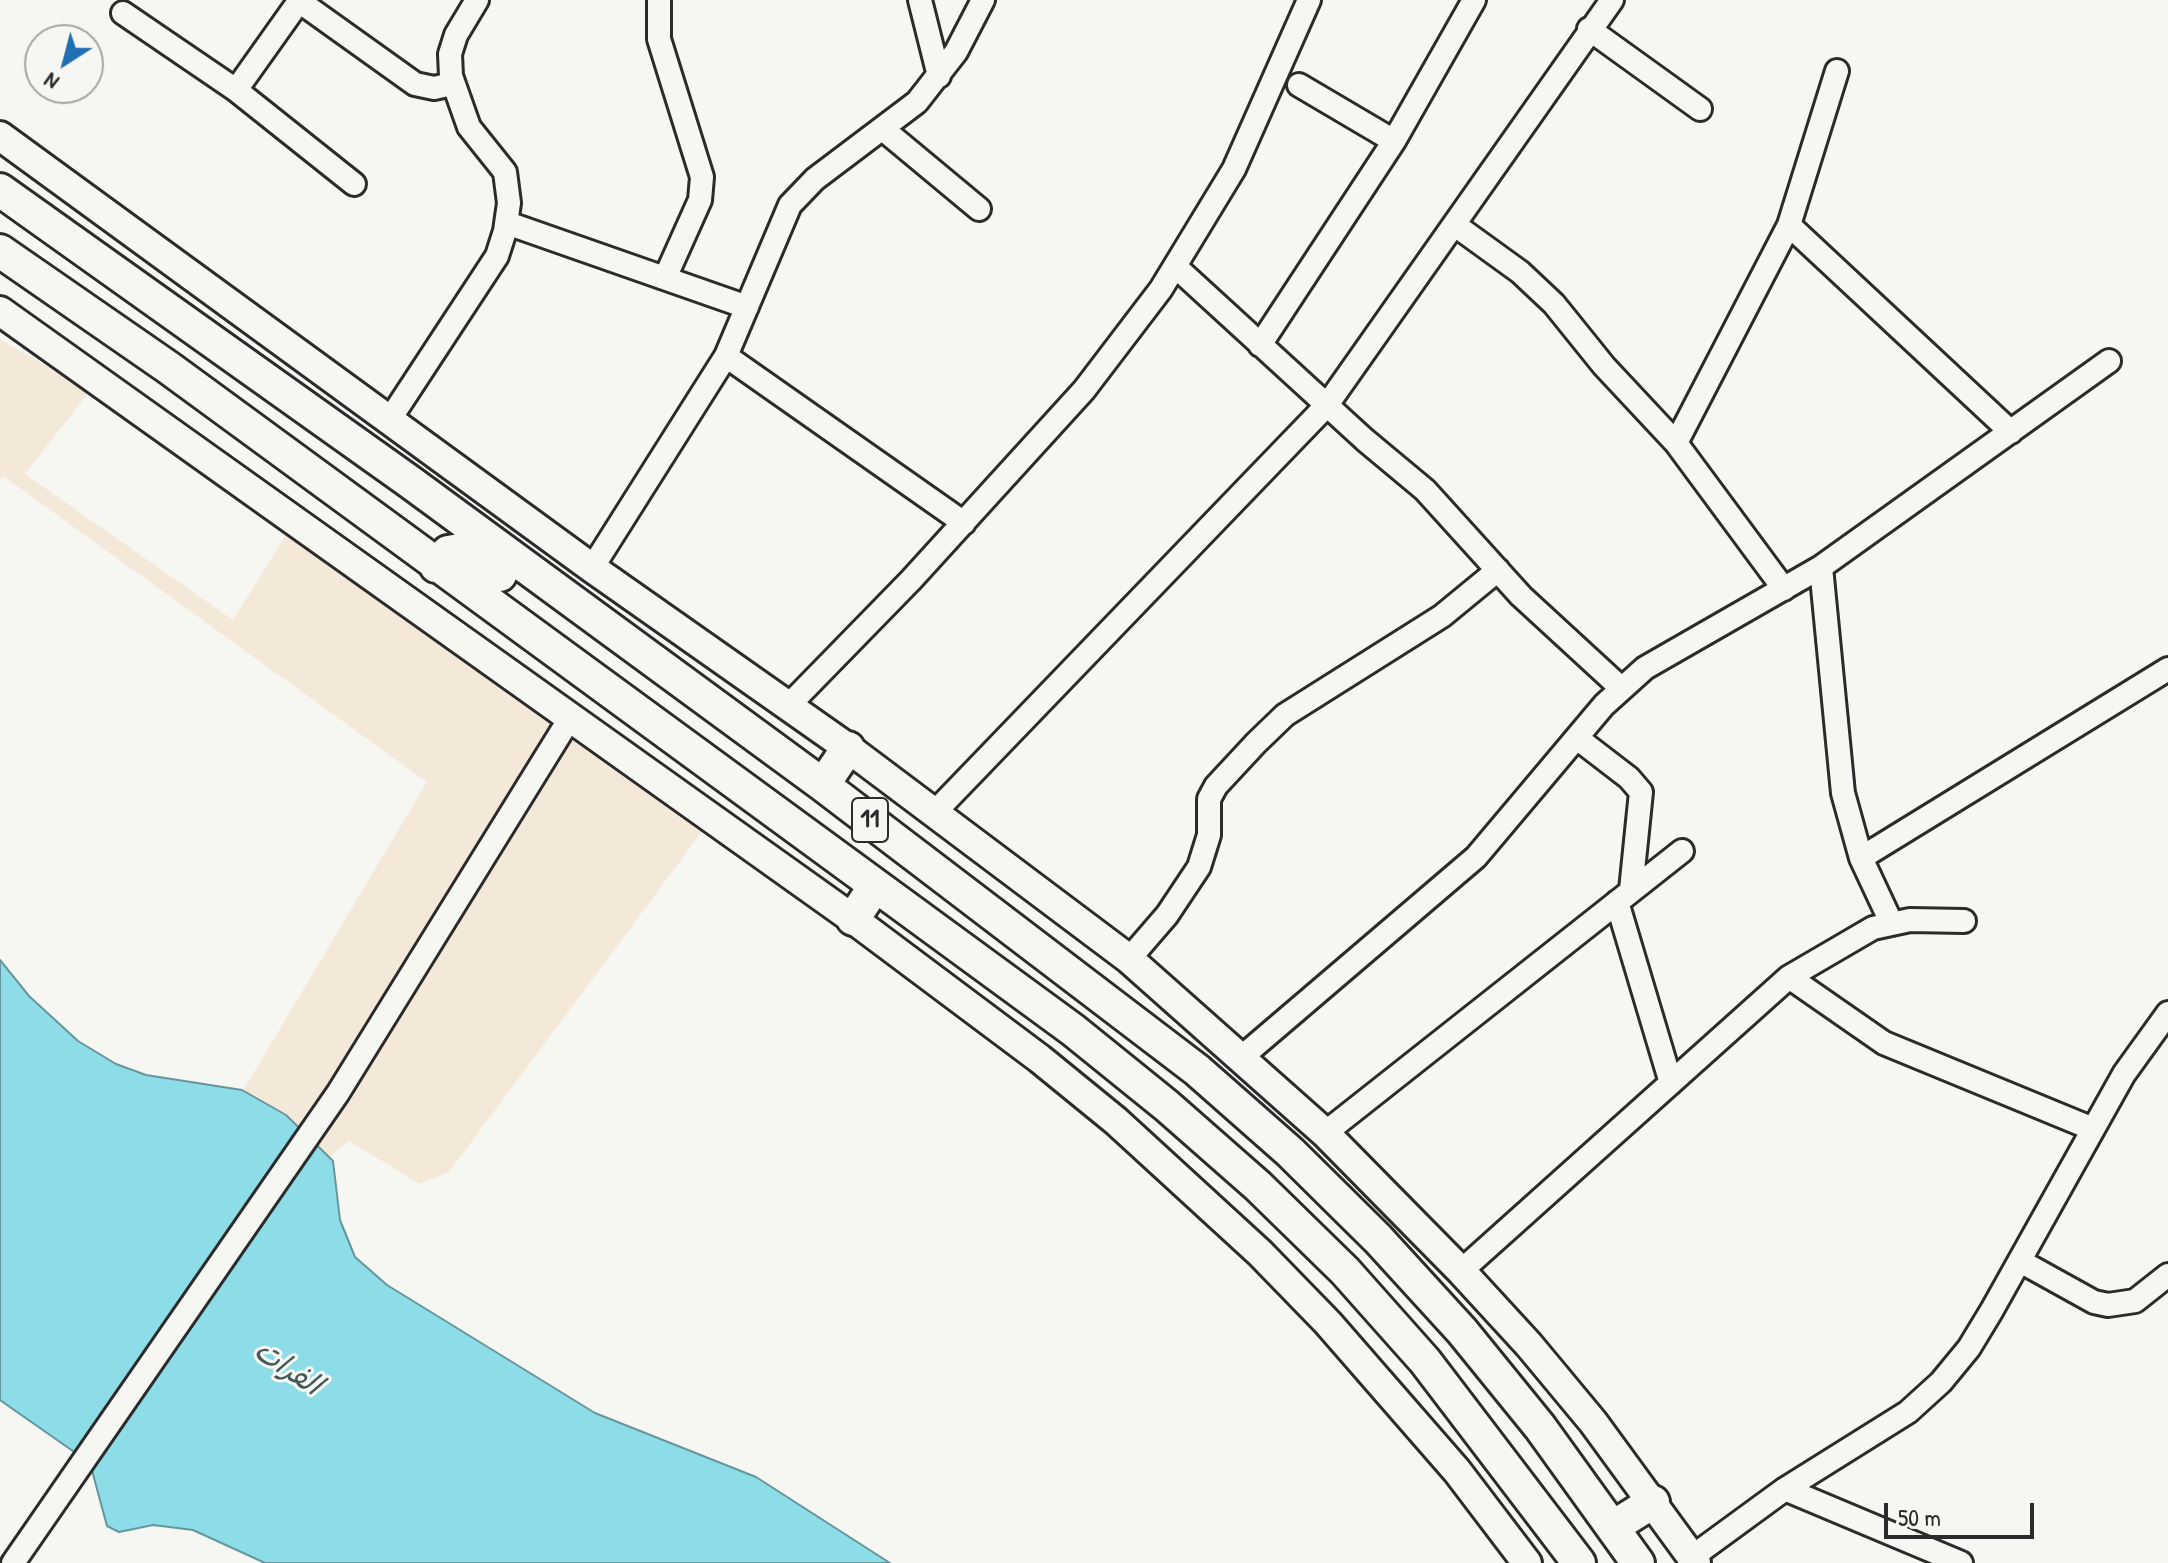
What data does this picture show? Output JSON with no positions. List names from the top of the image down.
{
  "streets": {
    "highway": ["11"]
  },
  "water": ["الفرات"],
  "scale_bar": "50 m",
  "north": "bottom left"
}
